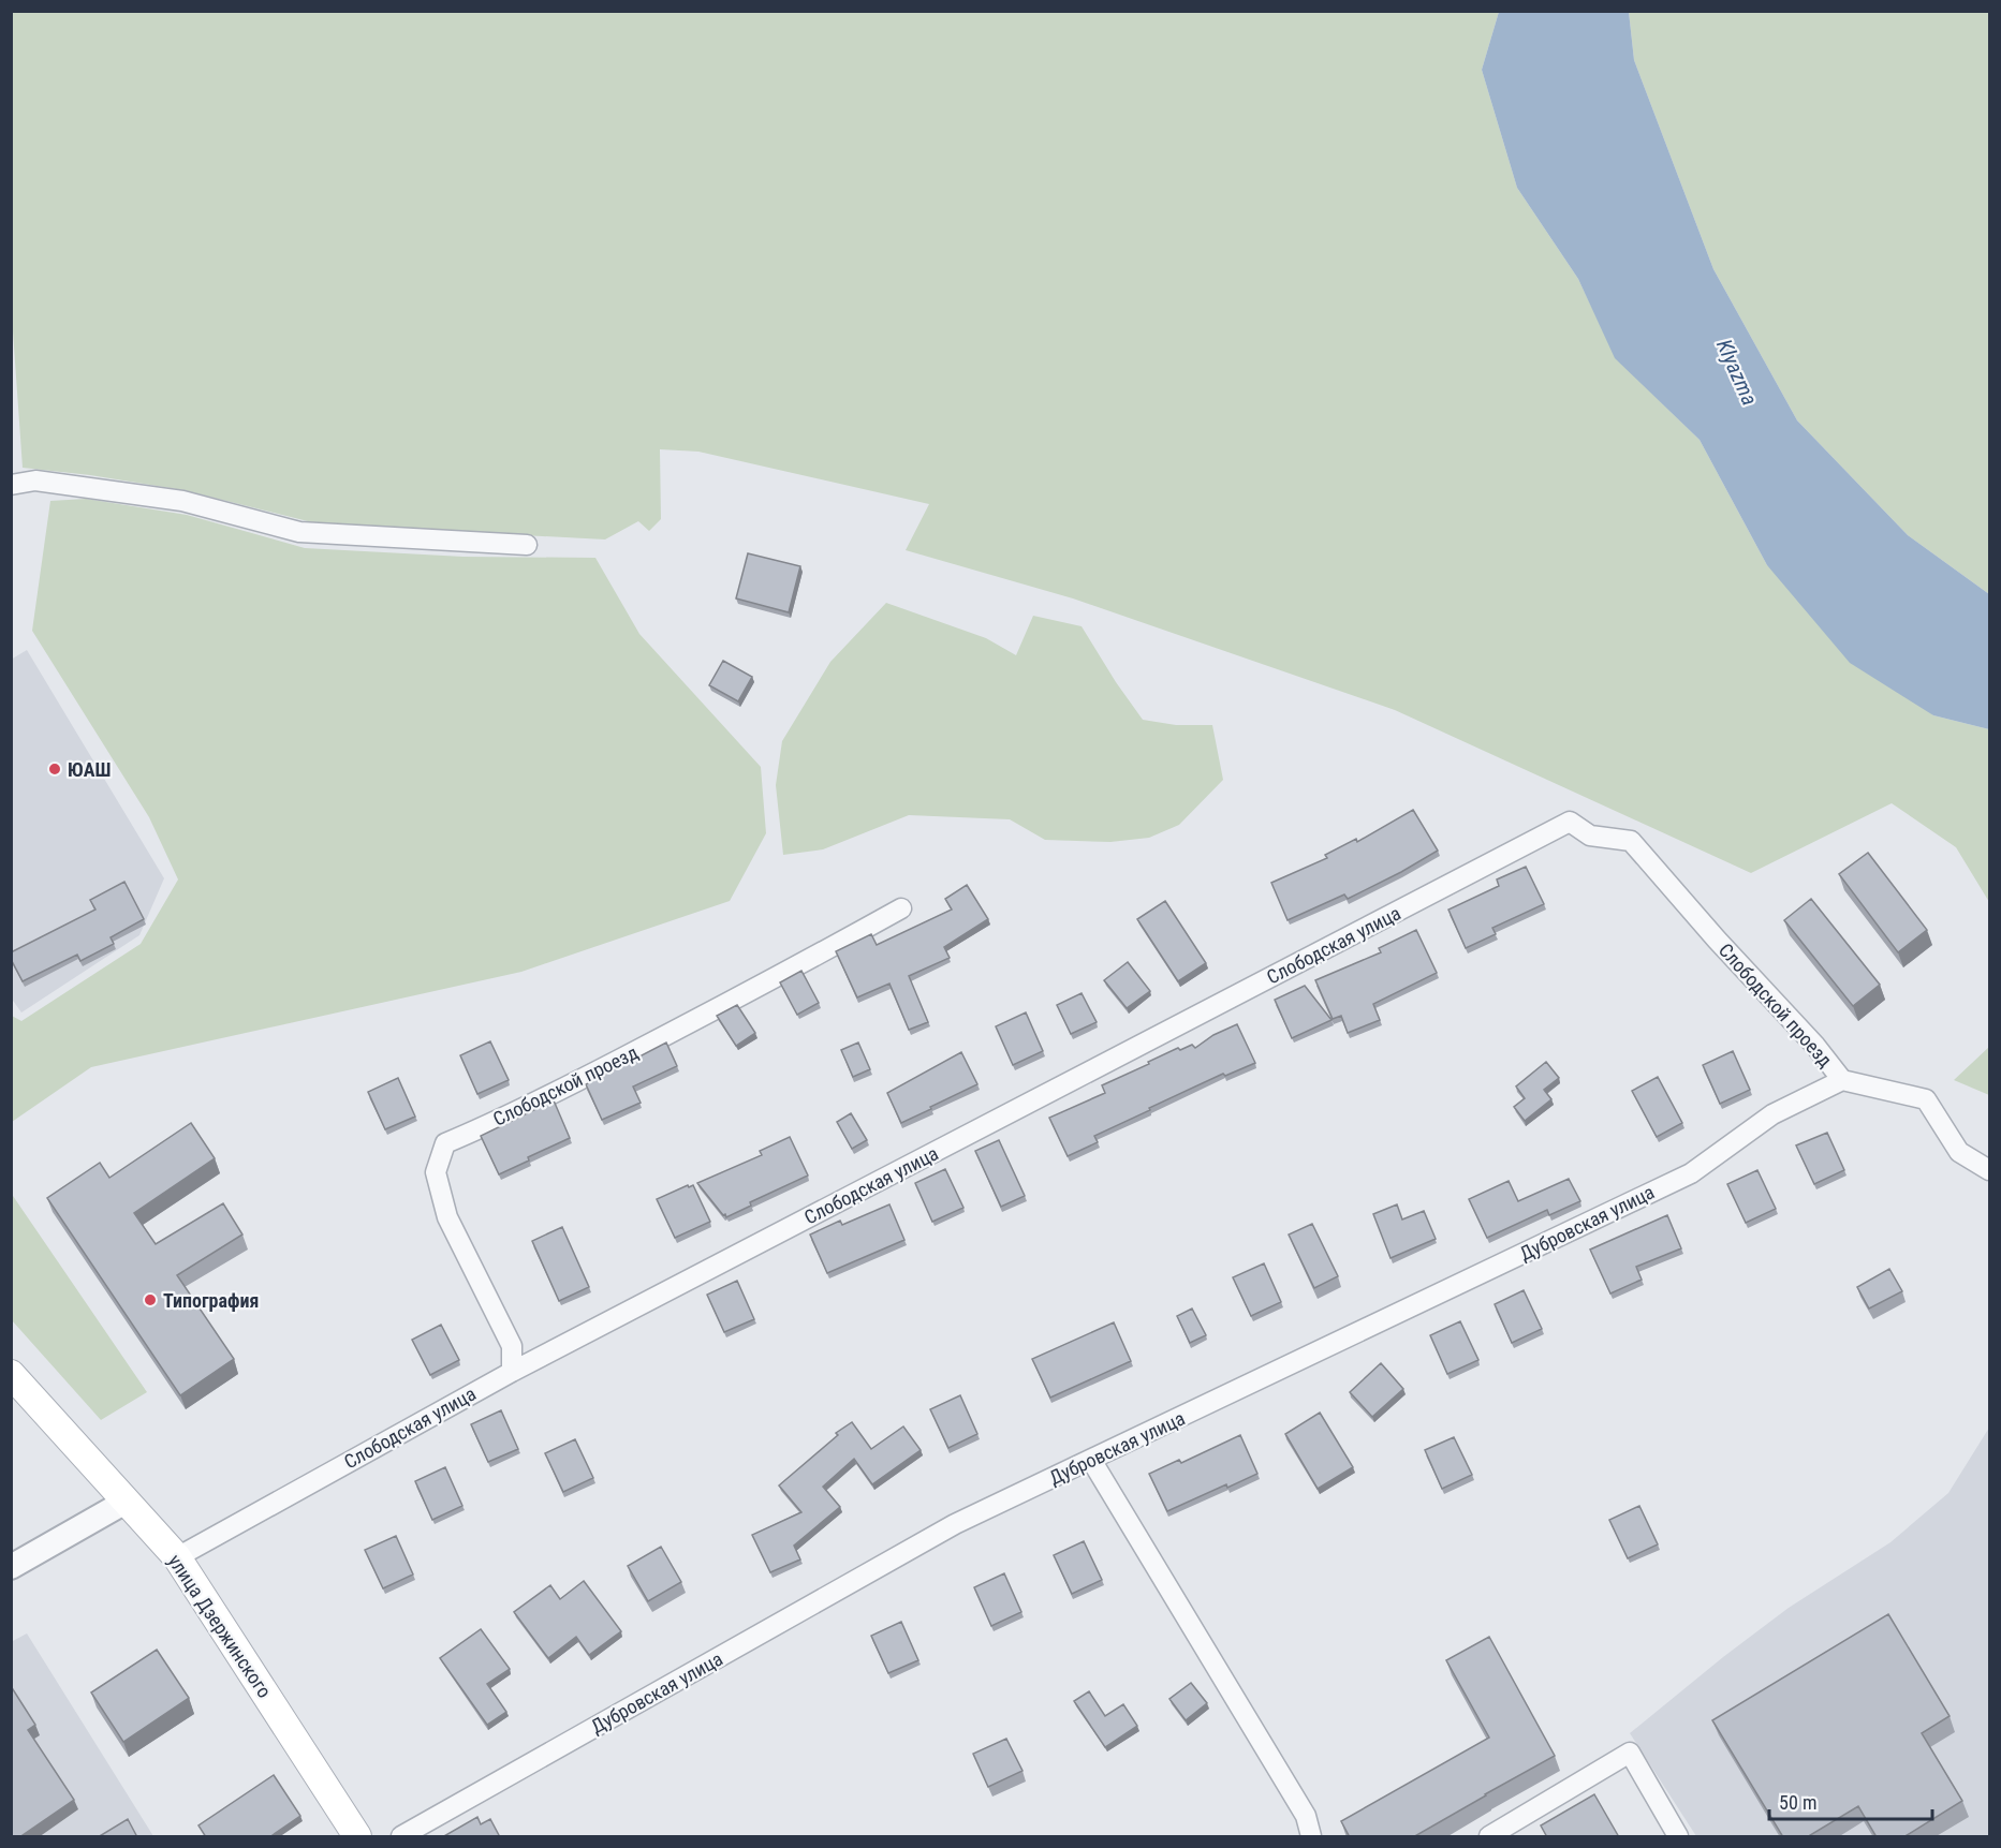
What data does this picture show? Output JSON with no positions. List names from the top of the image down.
{
  "streets": {
    "main road": ["улица Дзержинского"],
    "street": ["Слободская улица", "Слободской проезд", "Дубровская улица"]
  },
  "crossings": [
    ["Слободская улица", "Слободской проезд"],
    ["Слободская улица", "улица Дзержинского"],
    ["Слободской проезд", "Дубровская улица"]
  ],
  "water": ["Klyazma"],
  "places": ["ЮАШ", "Типография"],
  "scale_bar": "50 m"
}
